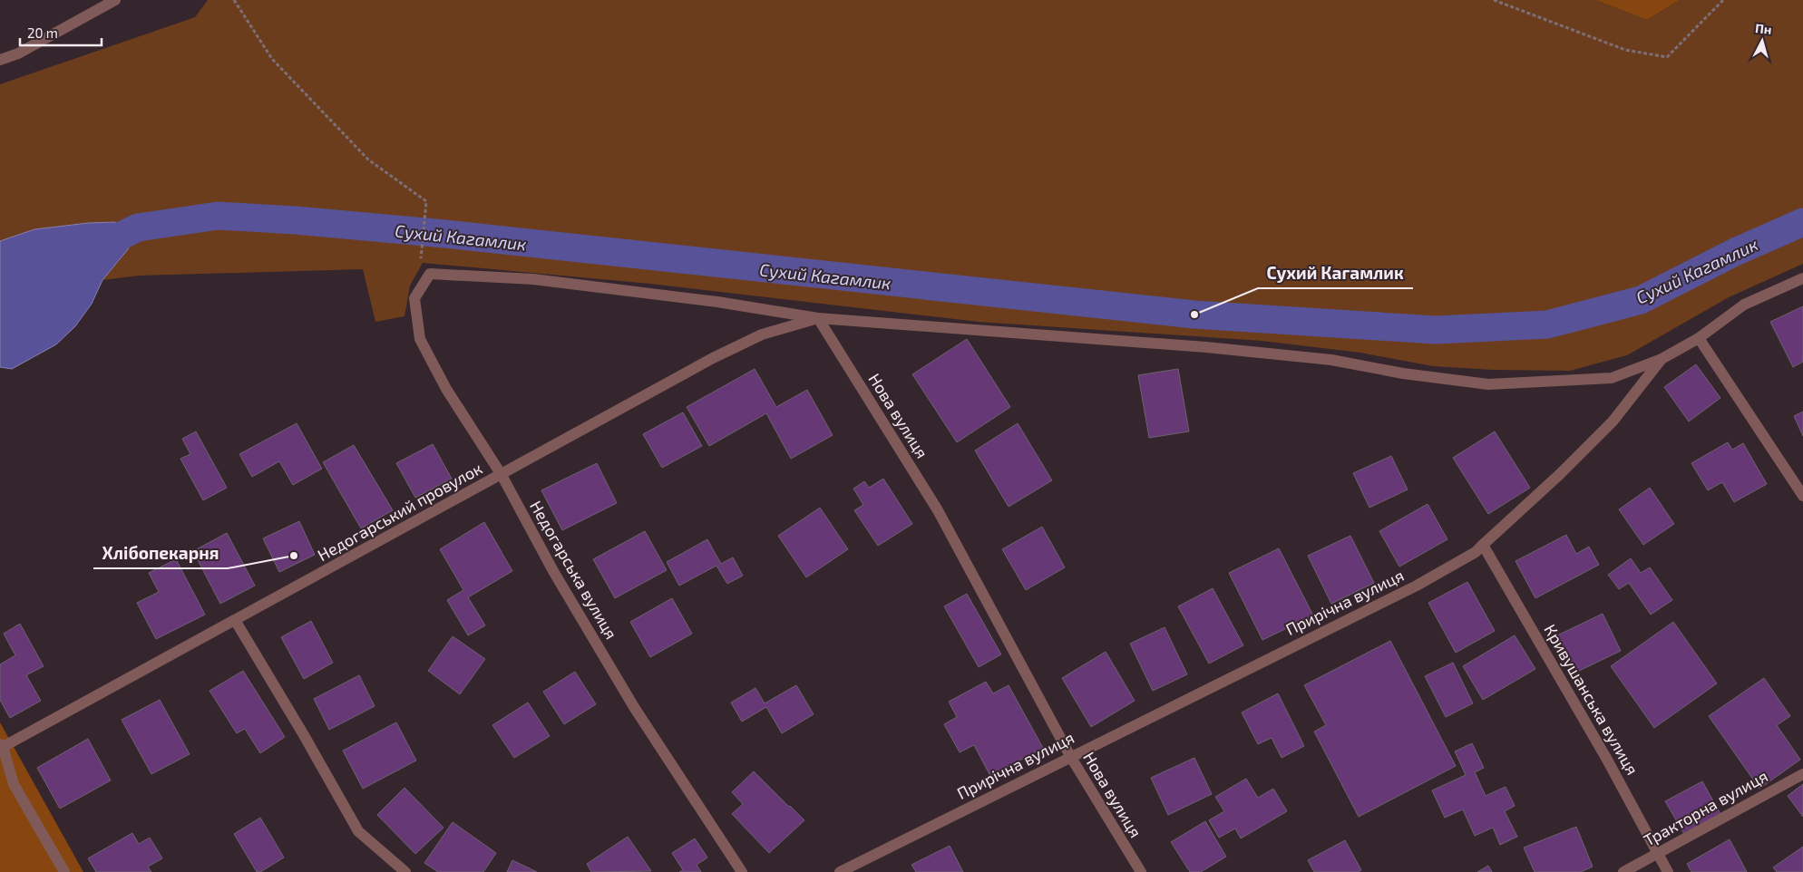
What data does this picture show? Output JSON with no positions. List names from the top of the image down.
{
  "streets": {
    "street": [
      "Нова вулиця",
      "Недогарський провулок",
      "Недогарська вулиця",
      "Прирічна вулиця",
      "Кривушанська вулиця",
      "Тракторна вулиця"
    ]
  },
  "crossings": [
    ["Нова вулиця", "Недогарський провулок"],
    ["Нова вулиця", "Недогарська вулиця"],
    ["Нова вулиця", "Прирічна вулиця"],
    ["Недогарський провулок", "Недогарська вулиця"],
    ["Прирічна вулиця", "Кривушанська вулиця"],
    ["Кривушанська вулиця", "Тракторна вулиця"]
  ],
  "water": ["Сухий Кагамлик"],
  "places": ["Сухий Кагамлик", "Хлібопекарня"],
  "scale_bar": "20 m",
  "north": "top"
}
